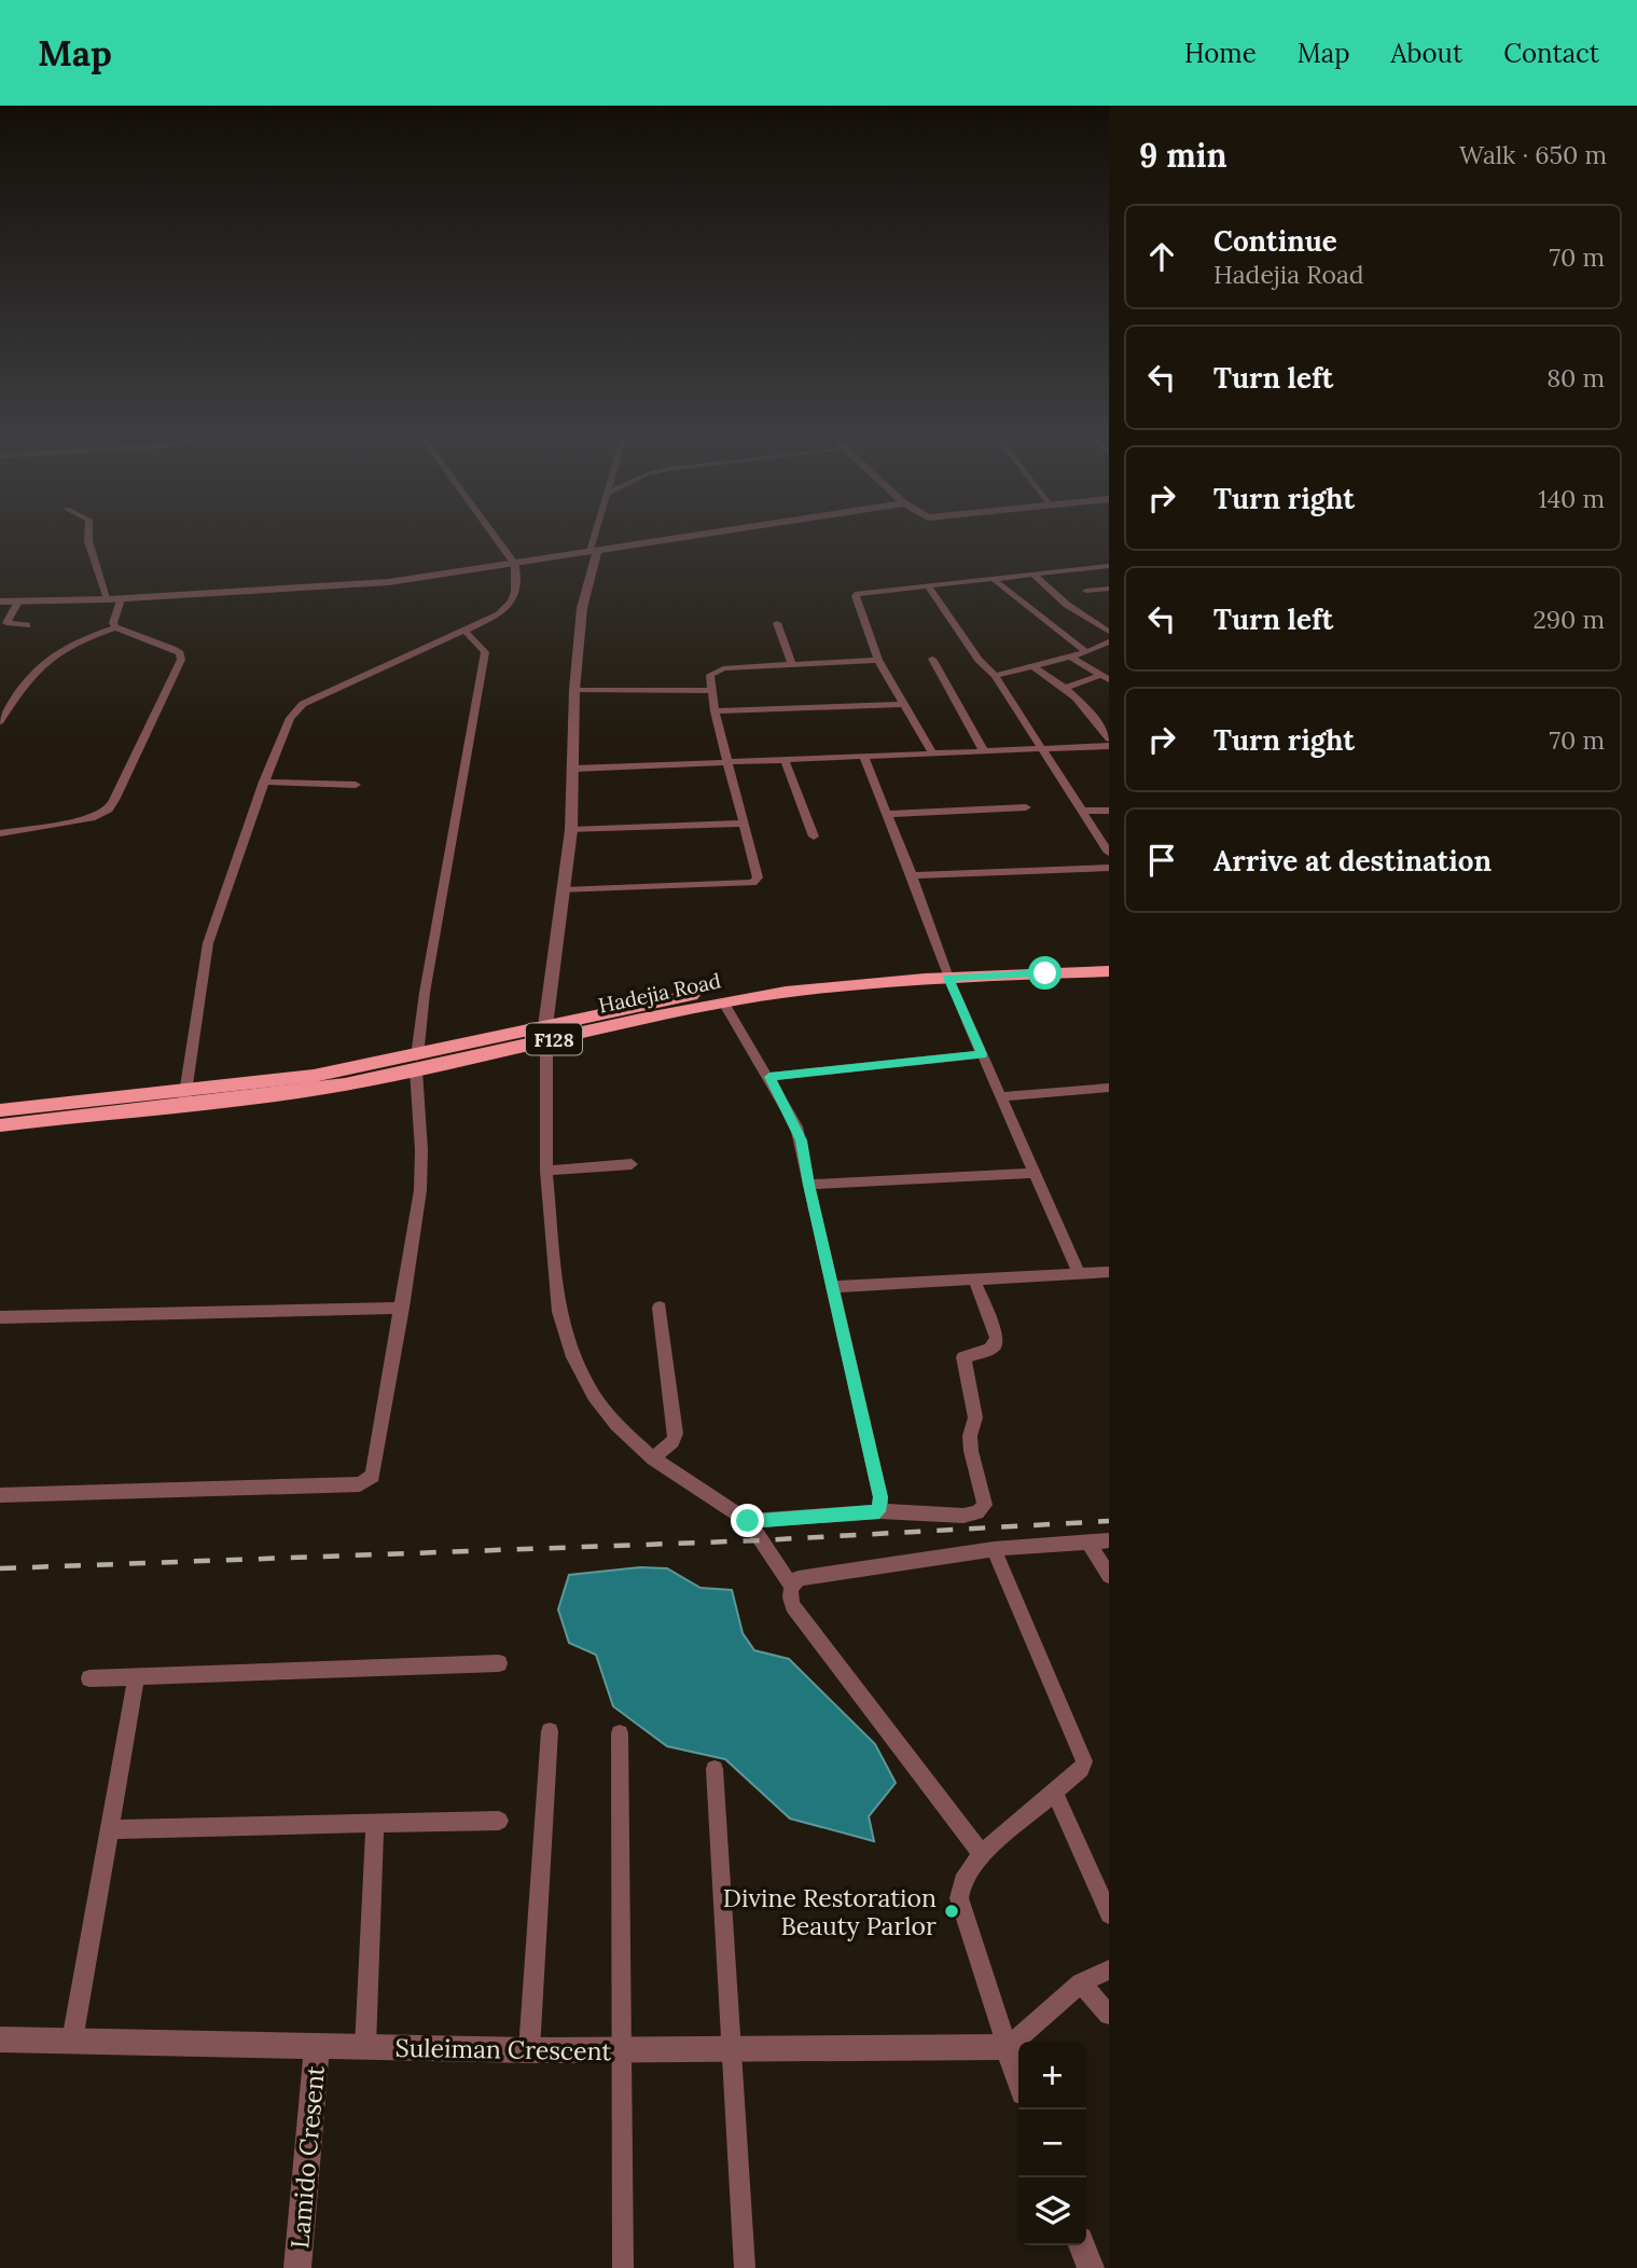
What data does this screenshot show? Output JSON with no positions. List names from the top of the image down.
{
  "streets": {
    "main road": ["Hadejia Road", "F128"],
    "street": ["Suleiman Crescent", "Lamido Cresent"]
  },
  "crossings": [
    ["Suleiman Crescent", "Lamido Cresent"]
  ],
  "places": ["Divine Restoration Beauty Parlor"],
  "page": {
    "header": "Map",
    "nav": [
      "Home",
      "Map",
      "About",
      "Contact"
    ],
    "heading": ["9 min", "Walk · 650 m"],
    "list": [
      ["Continue", "Hadejia Road", "70 m"],
      ["Turn left", "80 m"],
      ["Turn right", "140 m"],
      ["Turn left", "290 m"],
      ["Turn right", "70 m"],
      "Arrive at destination"
    ],
    "map_buttons": ["+", "−"]
  }
}
